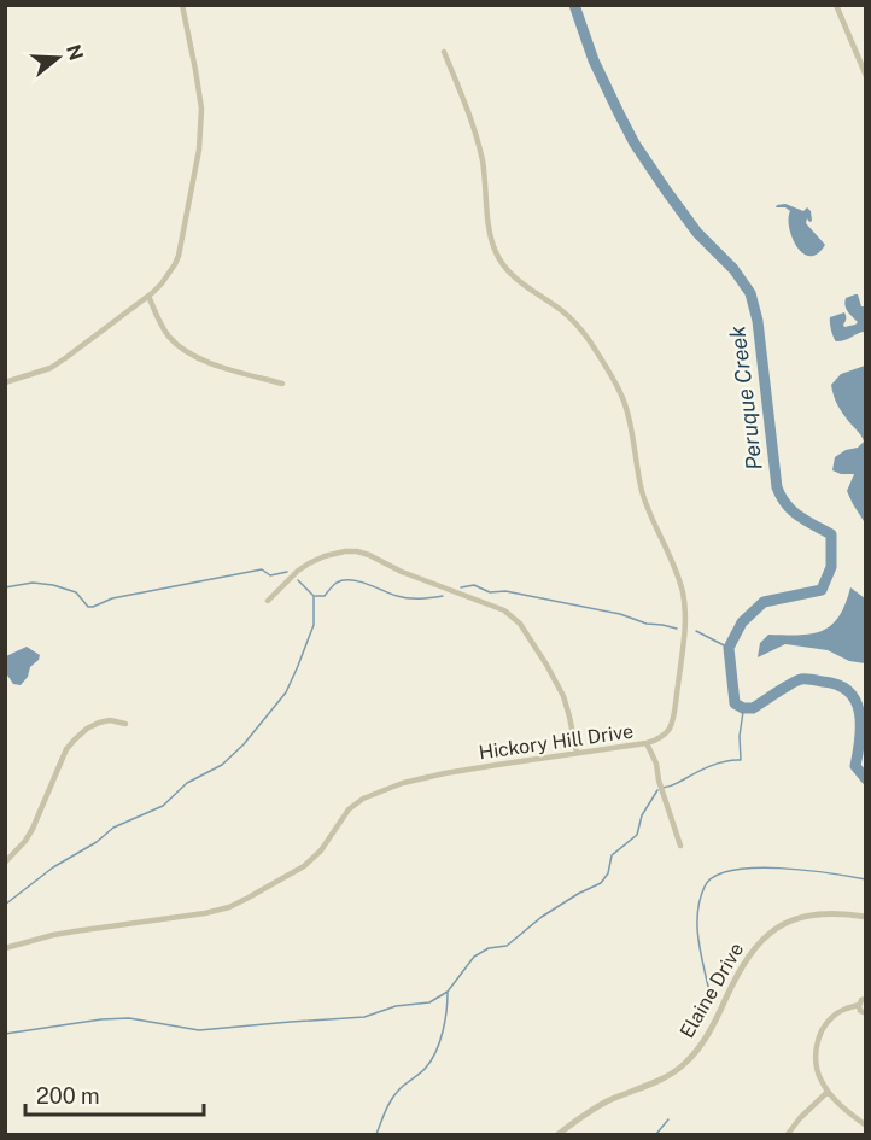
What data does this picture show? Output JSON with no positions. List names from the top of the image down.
{
  "streets": {
    "street": ["Hickory Hill Drive", "Elaine Drive"]
  },
  "water": ["Peruque Creek"],
  "scale_bar": "200 m",
  "north": "right"
}
